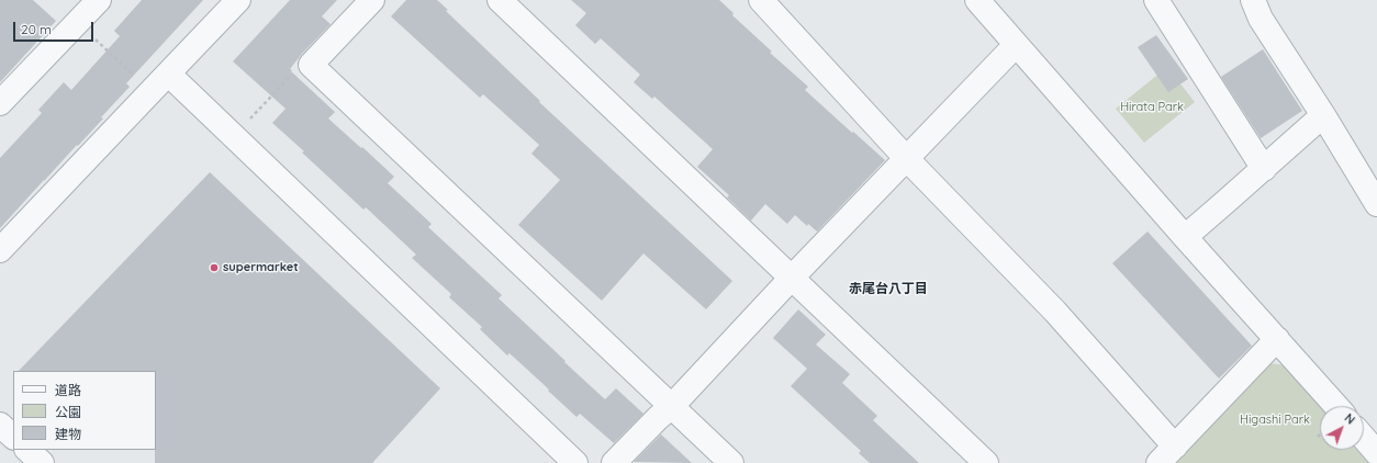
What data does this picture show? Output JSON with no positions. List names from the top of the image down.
{
  "districts": ["赤尾台八丁目"],
  "parks": ["Hirata Park", "Higashi Park"],
  "places": ["supermarket"],
  "legend": ["道路", "公園", "建物"],
  "scale_bar": "20 m",
  "north": "top right"
}
